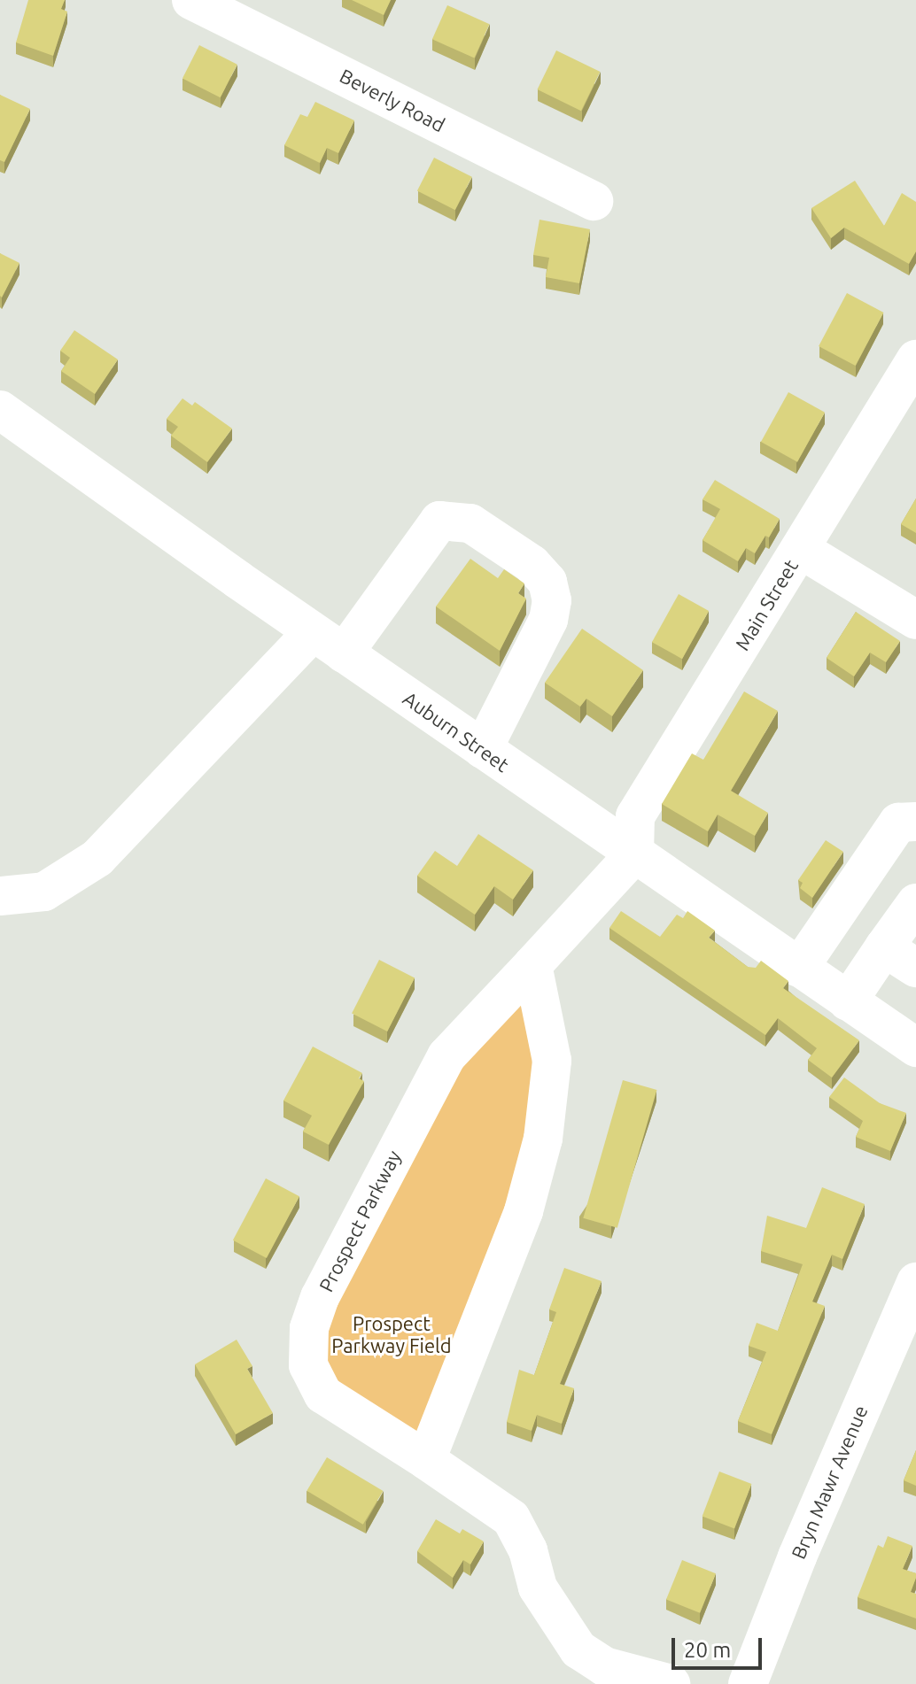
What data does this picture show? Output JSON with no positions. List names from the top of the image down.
{
  "streets": {
    "street": [
      "Beverly Road",
      "Main Street",
      "Auburn Street",
      "Prospect Parkway",
      "Bryn Mawr Avenue"
    ]
  },
  "crossings": [
    ["Main Street", "Auburn Street"],
    ["Main Street", "Prospect Parkway"],
    ["Auburn Street", "Prospect Parkway"]
  ],
  "parks": ["Prospect Parkway Field"],
  "scale_bar": "20 m"
}
